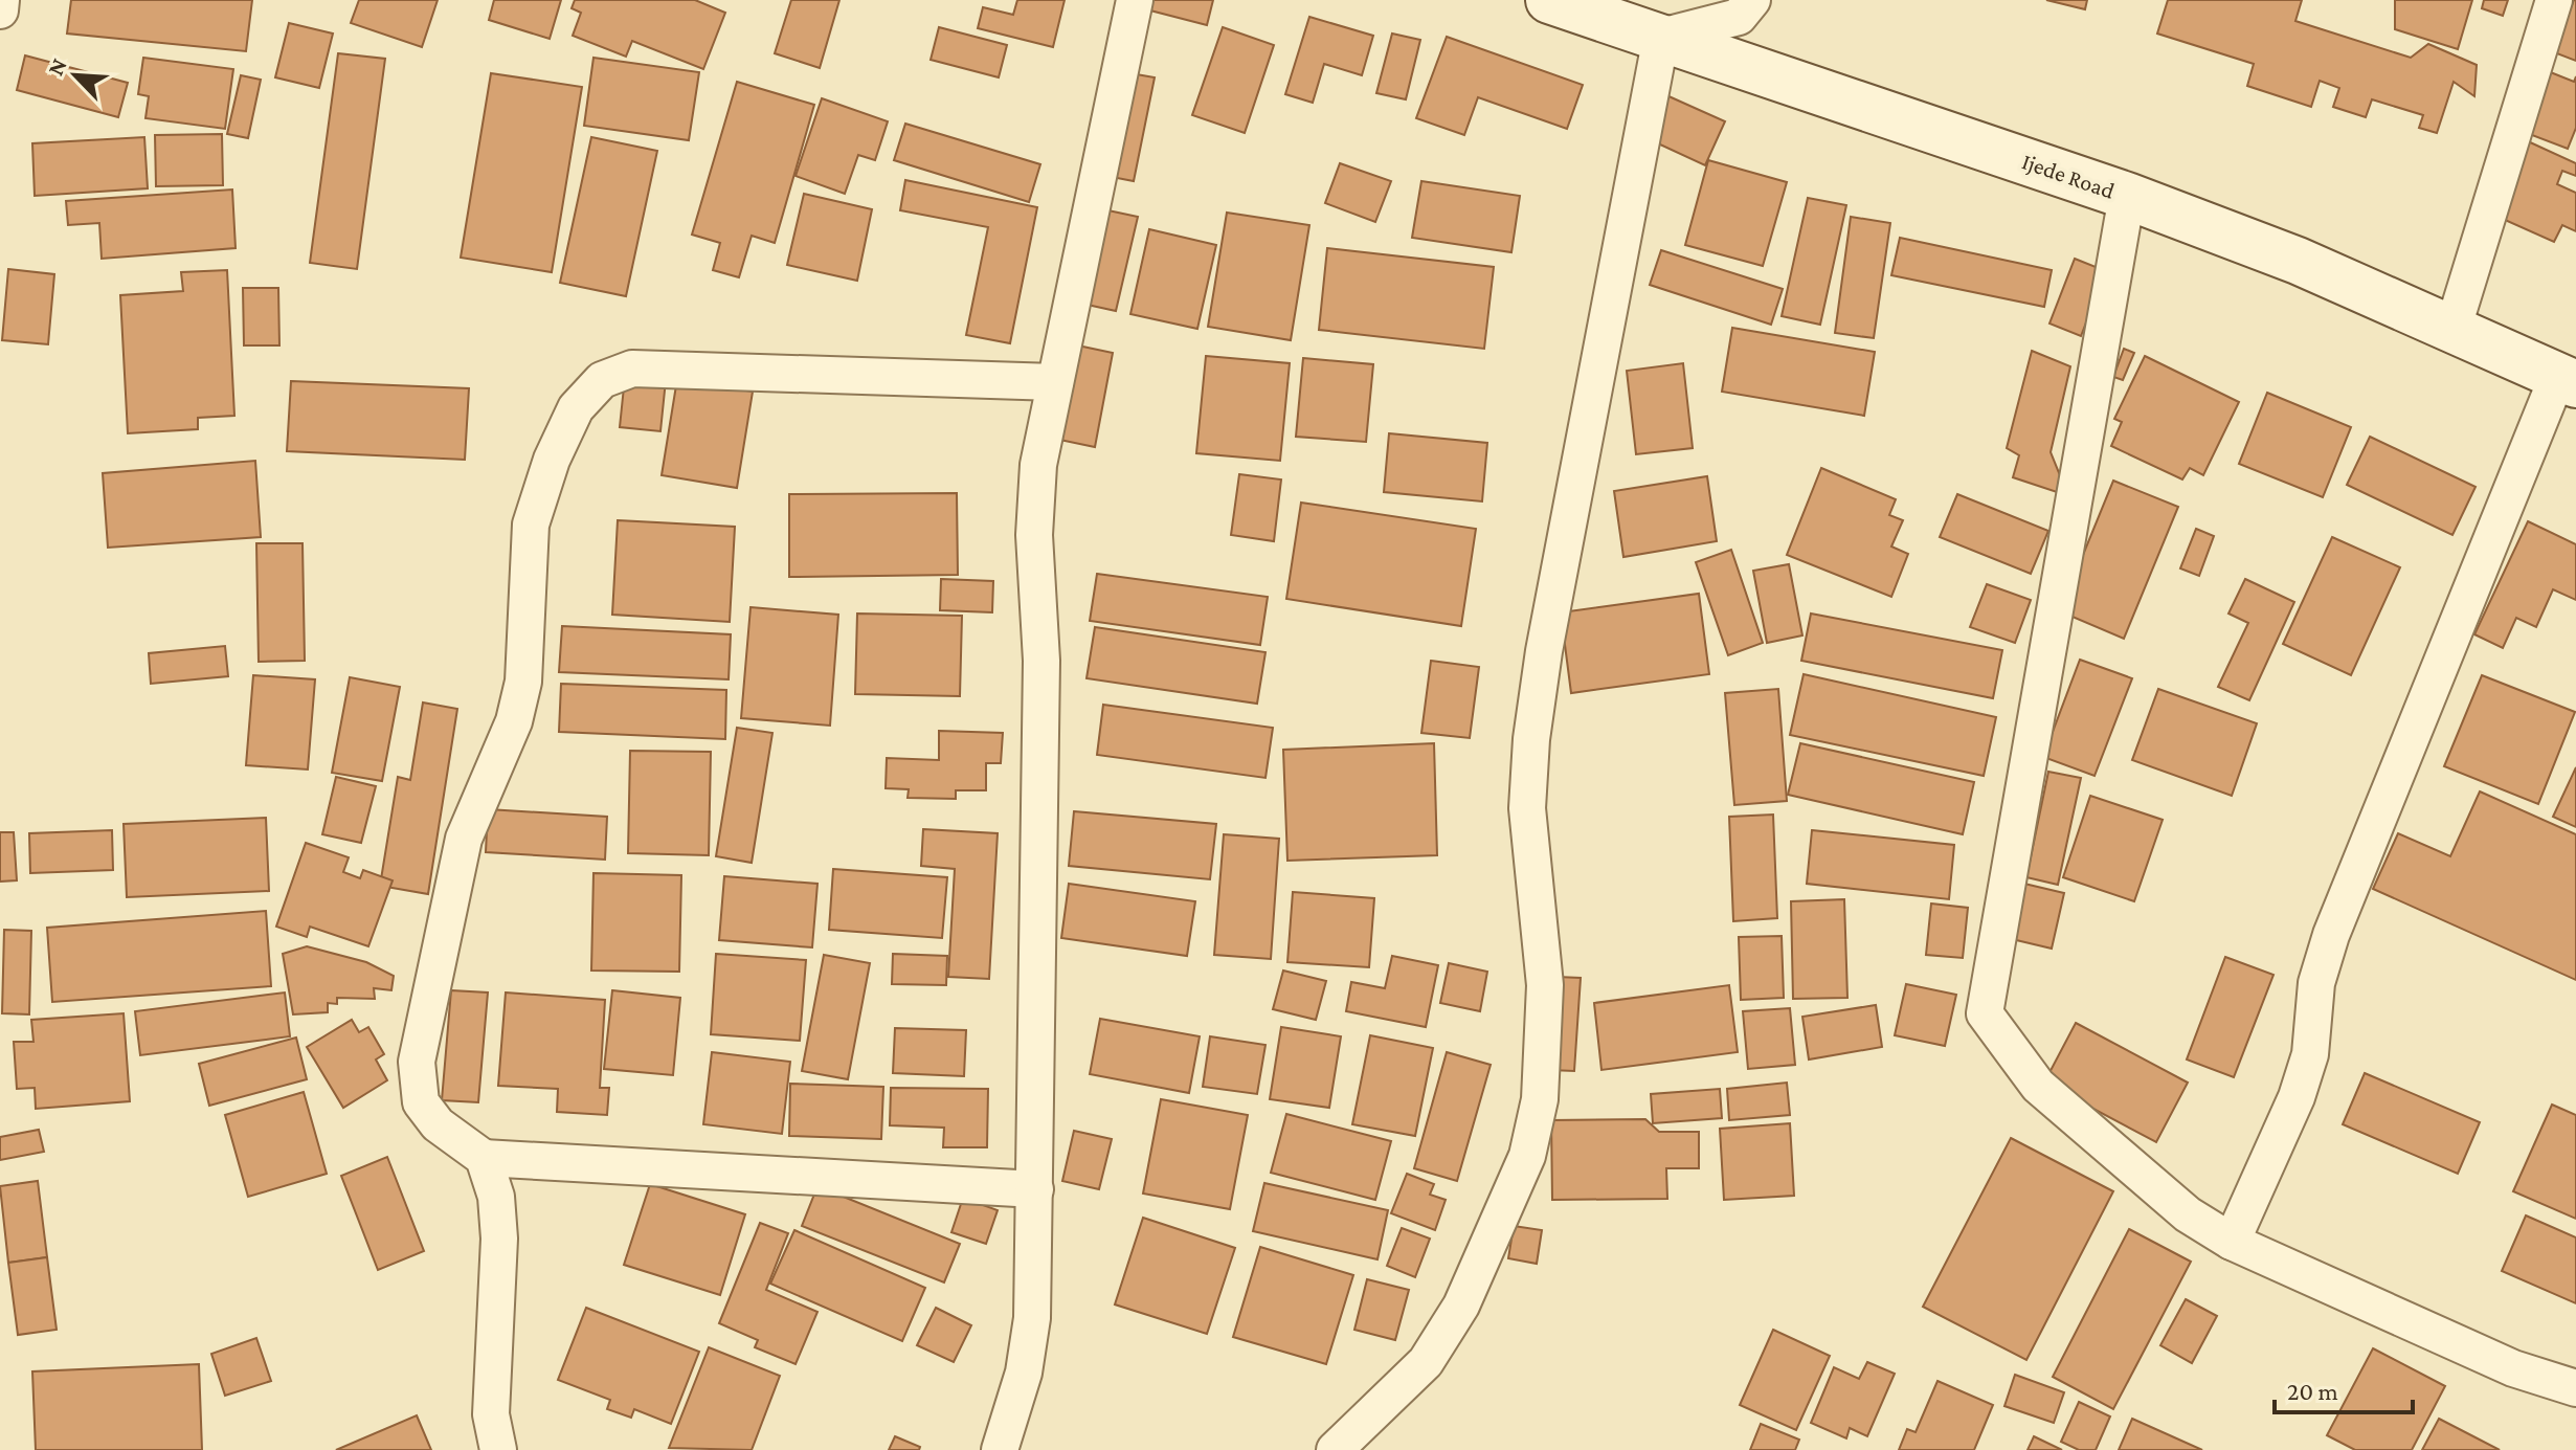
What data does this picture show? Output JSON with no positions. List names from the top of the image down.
{
  "streets": {
    "main road": ["Ijede Road"]
  },
  "scale_bar": "20 m",
  "north": "top left"
}
